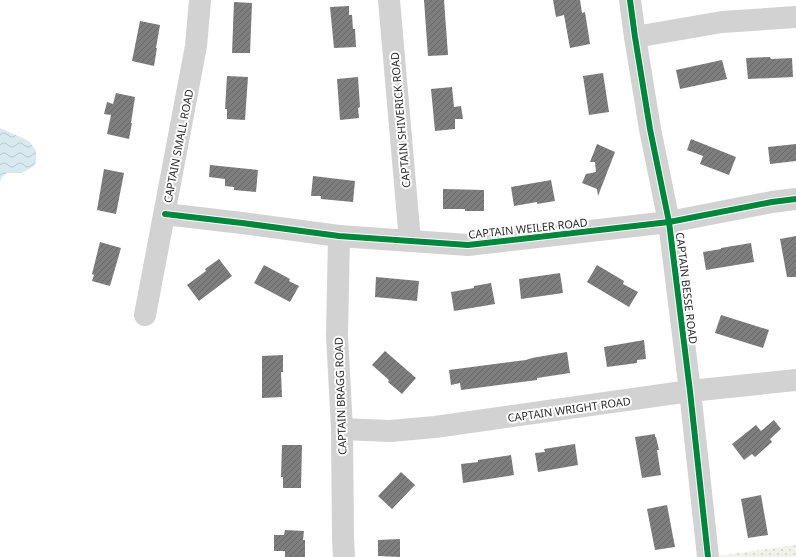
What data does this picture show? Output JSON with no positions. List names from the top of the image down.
{
  "streets": {
    "street": [
      "CAPTAIN SHIVERICK ROAD",
      "CAPTAIN SMALL ROAD",
      "CAPTAIN WEILER ROAD",
      "CAPTAIN BESSE ROAD",
      "CAPTAIN BRAGG ROAD",
      "CAPTAIN WRIGHT ROAD"
    ]
  },
  "crossings": [
    ["CAPTAIN SHIVERICK ROAD", "CAPTAIN WEILER ROAD"],
    ["CAPTAIN SMALL ROAD", "CAPTAIN WEILER ROAD"],
    ["CAPTAIN WEILER ROAD", "CAPTAIN BESSE ROAD"],
    ["CAPTAIN WEILER ROAD", "CAPTAIN BRAGG ROAD"],
    ["CAPTAIN BESSE ROAD", "CAPTAIN WRIGHT ROAD"],
    ["CAPTAIN BRAGG ROAD", "CAPTAIN WRIGHT ROAD"]
  ]
}
